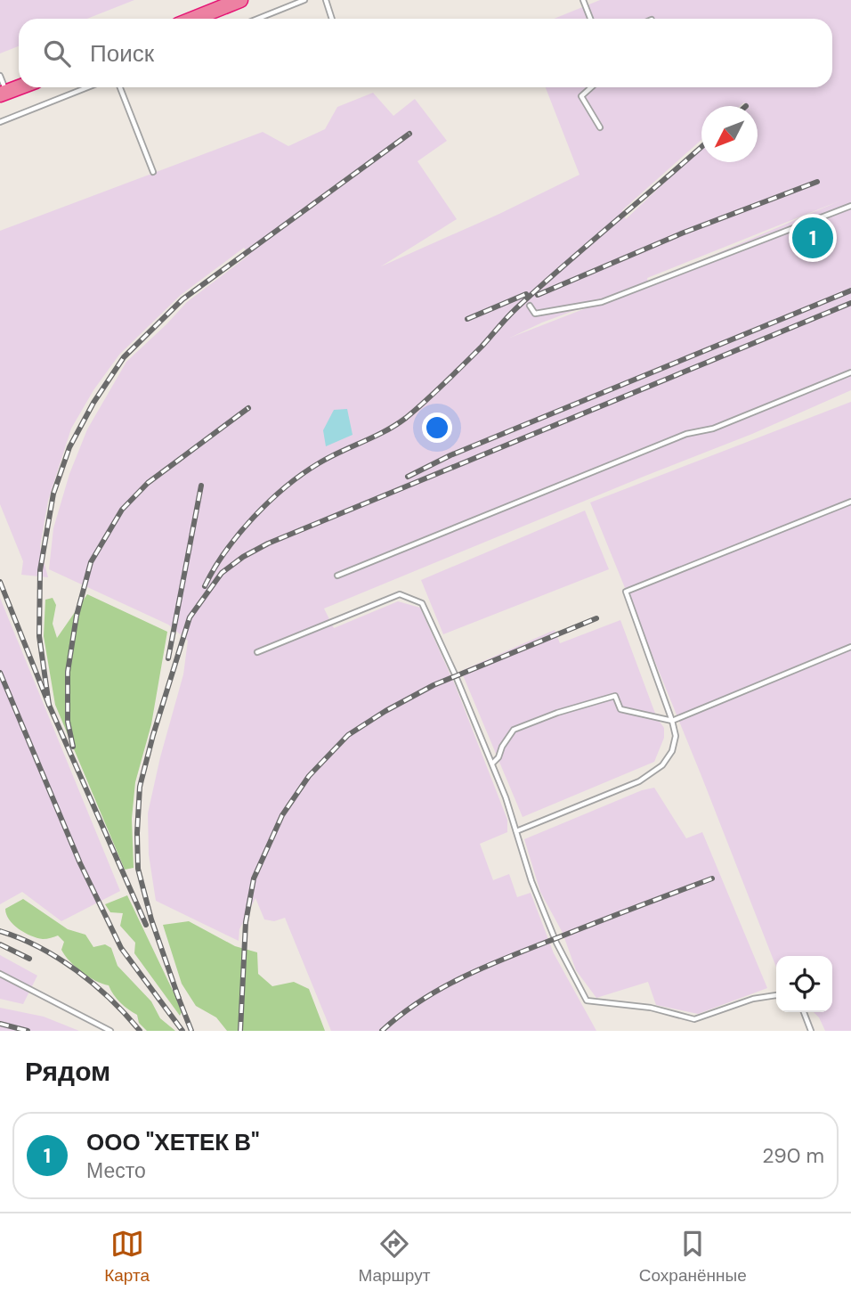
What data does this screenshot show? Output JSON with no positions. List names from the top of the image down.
{
  "north": "bottom left",
  "page": {
    "search": "Поиск",
    "pins": "1",
    "heading": "Рядом",
    "list": [
      {
        "mark": "1",
        "name": "ООО \"ХЕТЕК В\"",
        "note": "Место",
        "value": "290 m"
      }
    ],
    "nav": ["Карта", "Маршрут", "Сохранённые"]
  }
}
